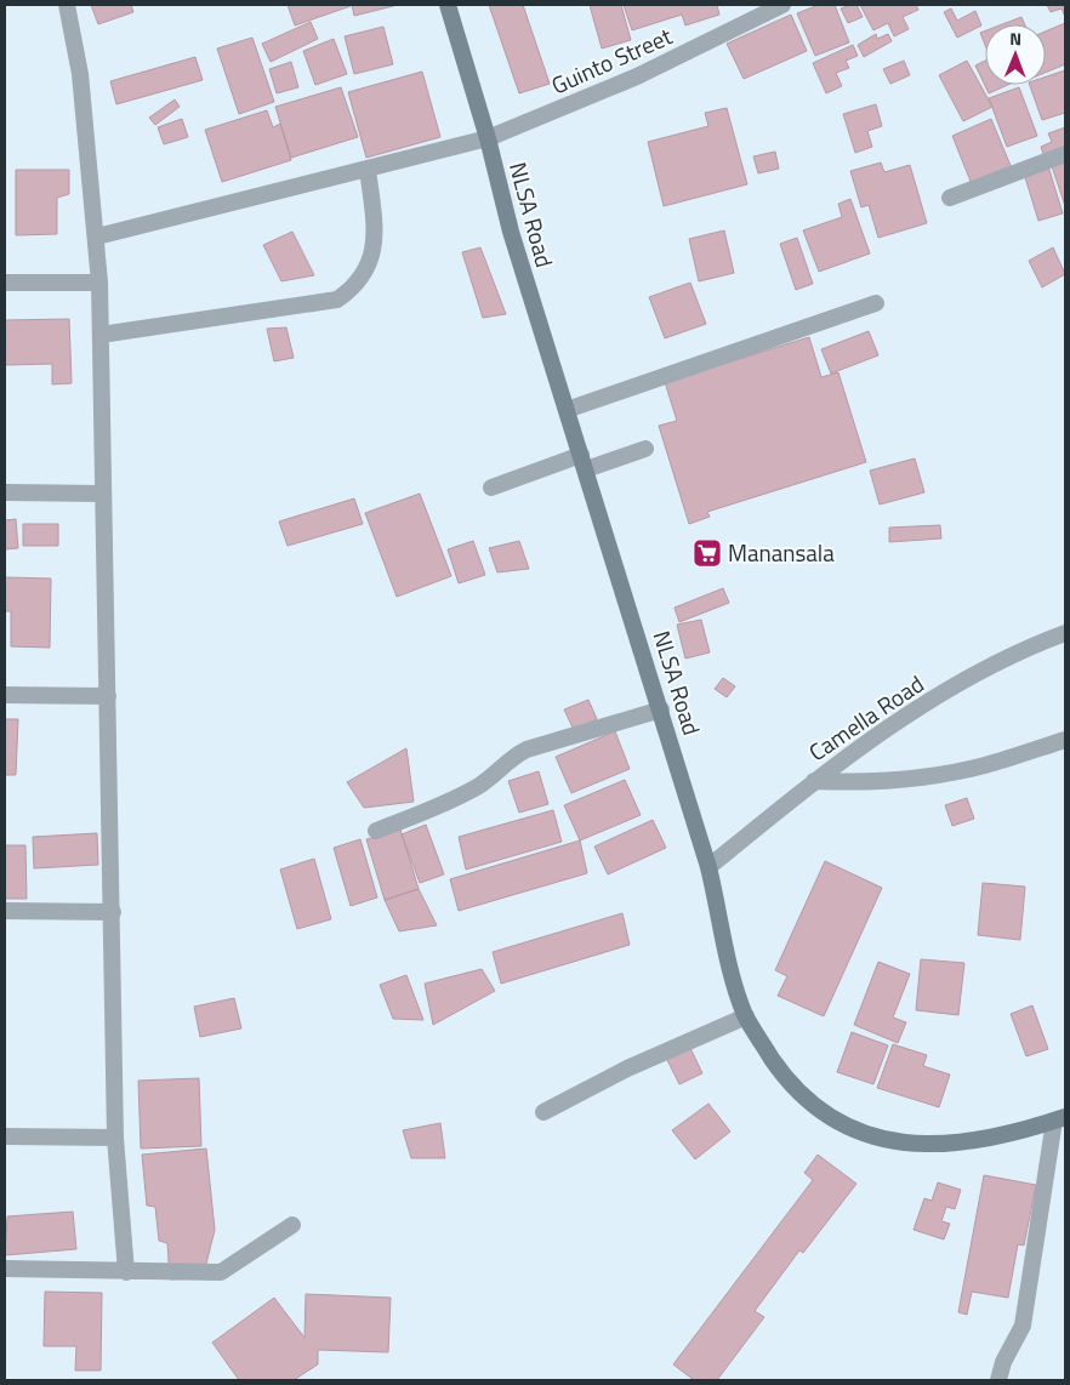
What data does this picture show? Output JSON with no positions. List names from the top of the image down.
{
  "streets": {
    "main road": ["NLSA Road"],
    "street": ["Guinto Street", "Camella Road"]
  },
  "crossings": [
    ["Guinto Street", "NLSA Road"],
    ["NLSA Road", "Camella Road"]
  ],
  "places": {
    "supermarket": ["Manansala"]
  },
  "north": "top"
}
